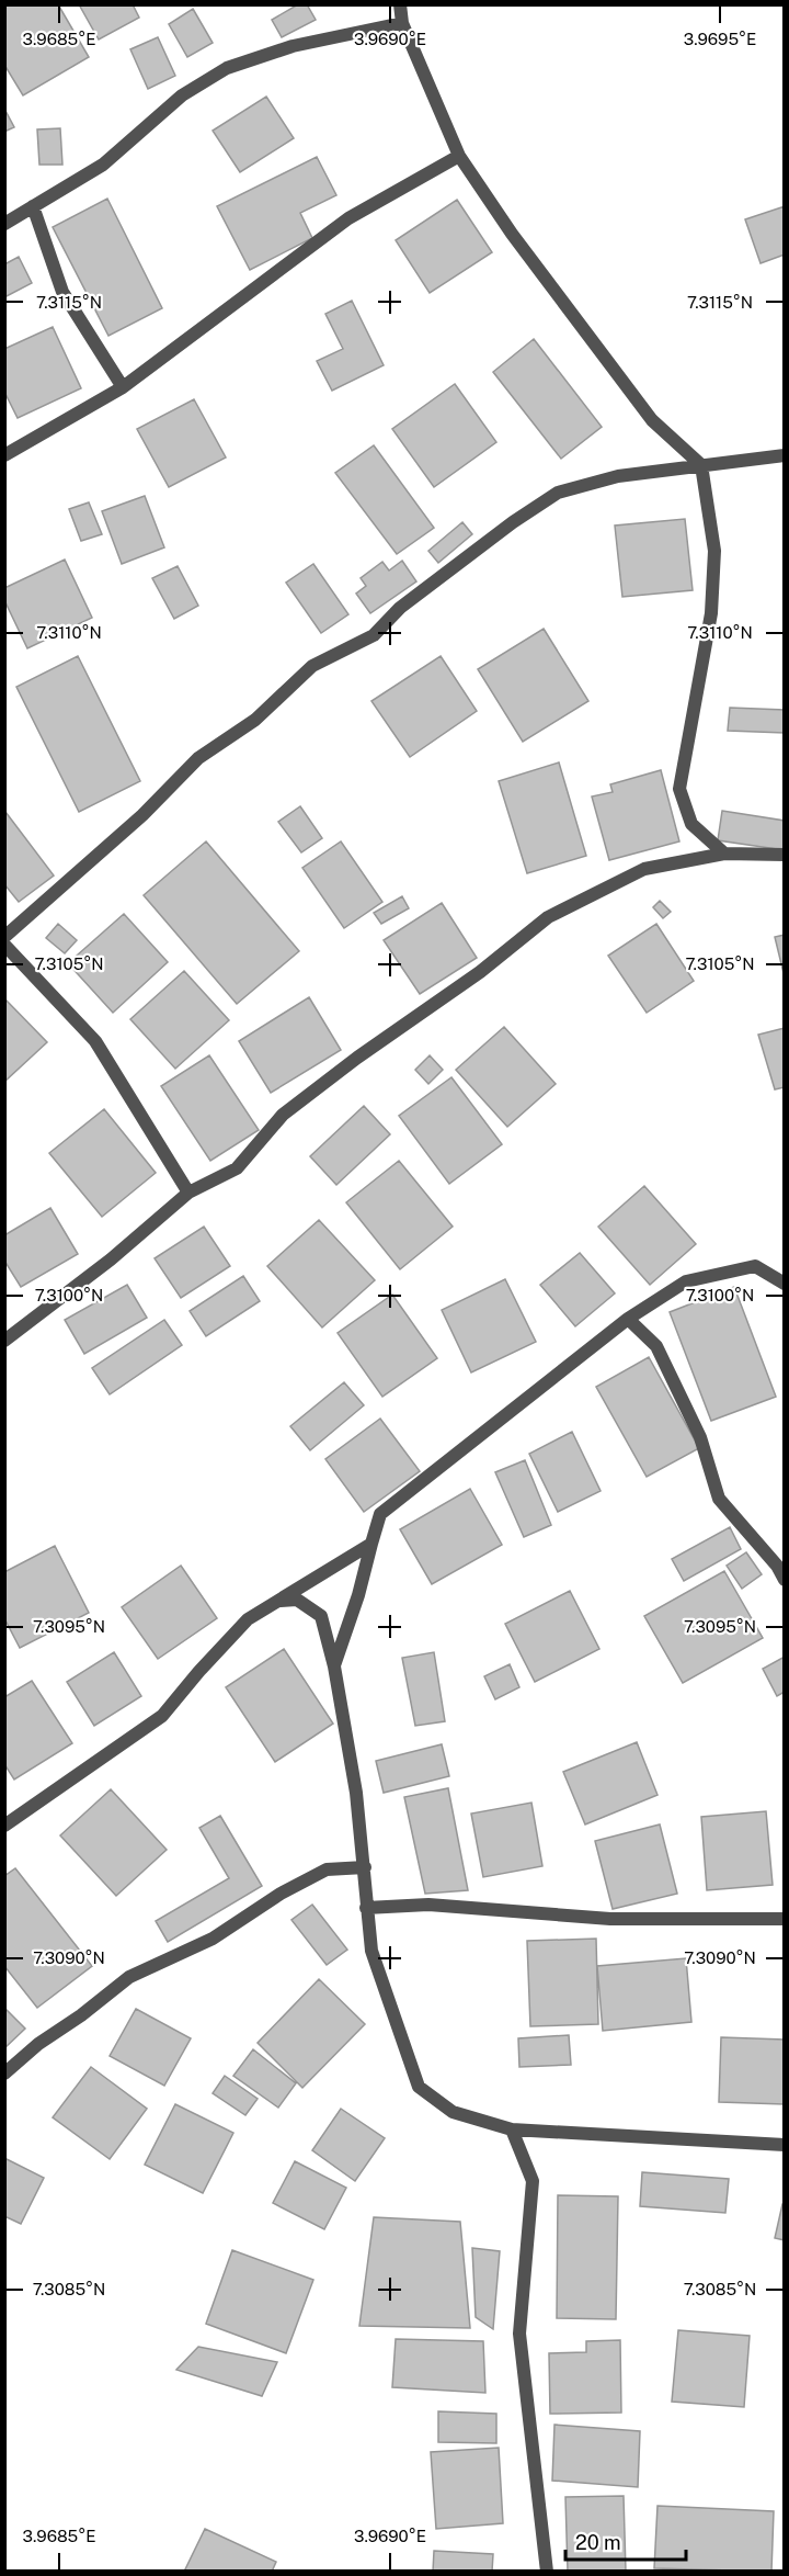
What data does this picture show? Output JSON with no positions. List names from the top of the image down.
{
  "scale_bar": "20 m",
  "coordinates": [
    "3.9685°E",
    "3.9690°E",
    "3.9695°E",
    "7.3115°N",
    "7.3110°N",
    "7.3105°N",
    "7.3100°N",
    "7.3095°N",
    "7.3090°N",
    "7.3085°N"
  ]
}
